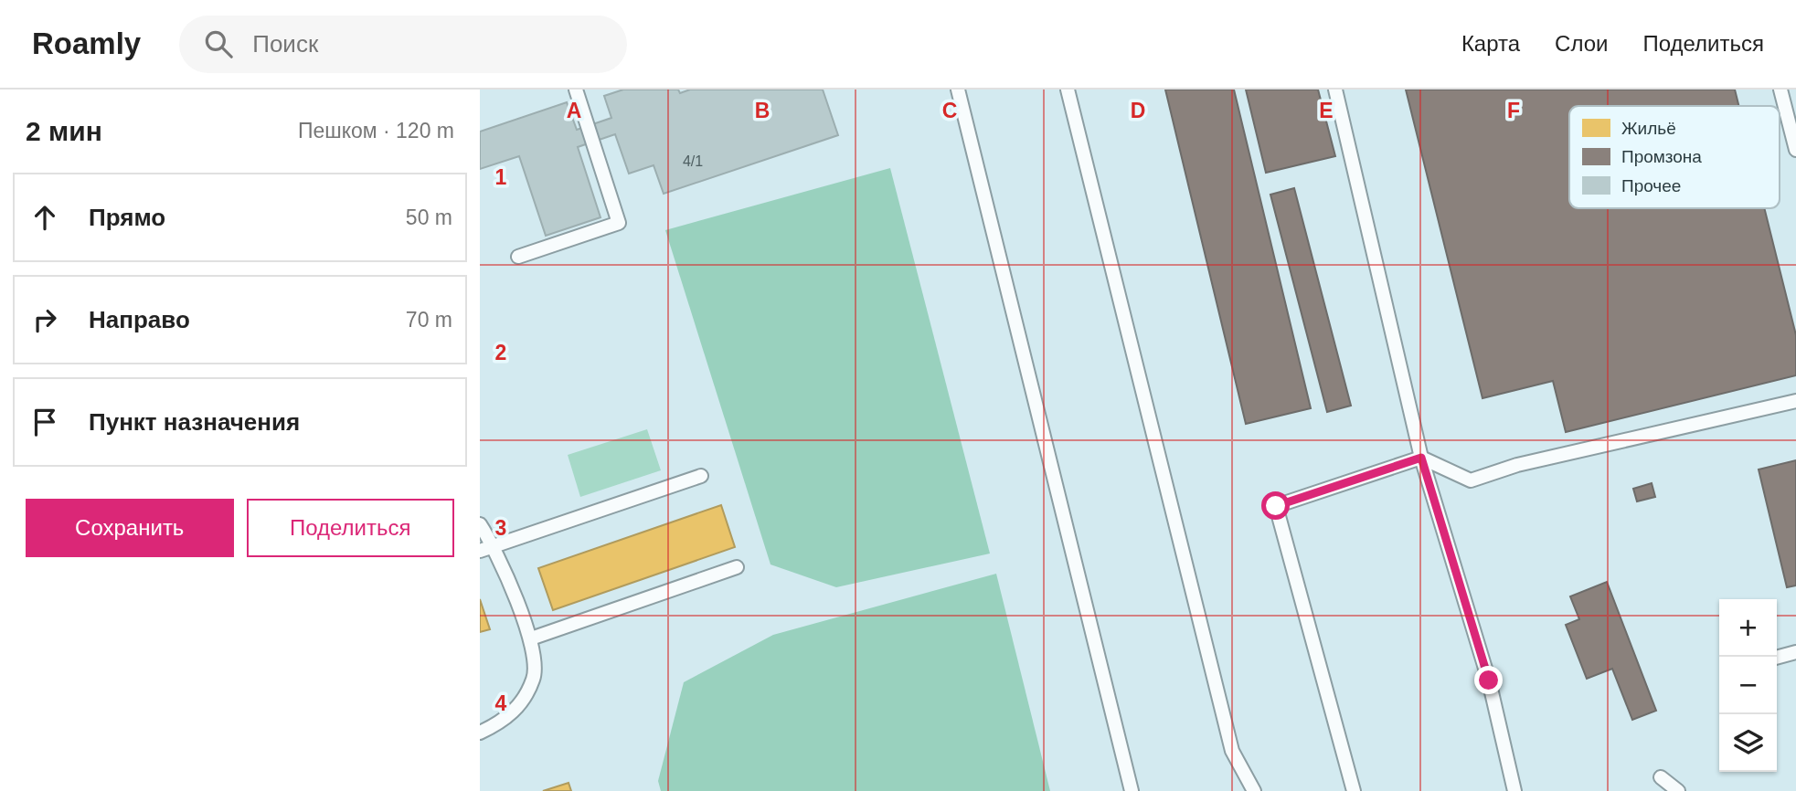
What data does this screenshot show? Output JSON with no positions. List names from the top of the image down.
{
  "house_numbers": ["4/1"],
  "legend": ["Жильё", "Промзона", "Прочее"],
  "page": {
    "header": "Roamly",
    "search": "Поиск",
    "nav": ["Карта", "Слои", "Поделиться"],
    "heading": ["2 мин", "Пешком · 120 m"],
    "list": [
      ["Прямо", "50 m"],
      ["Направо", "70 m"],
      "Пункт назначения"
    ],
    "buttons": ["Сохранить", "Поделиться"],
    "map_buttons": ["+", "−"]
  },
  "grid": {
    "columns": [
      "A",
      "B",
      "C",
      "D",
      "E",
      "F"
    ],
    "rows": [
      "1",
      "2",
      "3",
      "4"
    ]
  }
}
